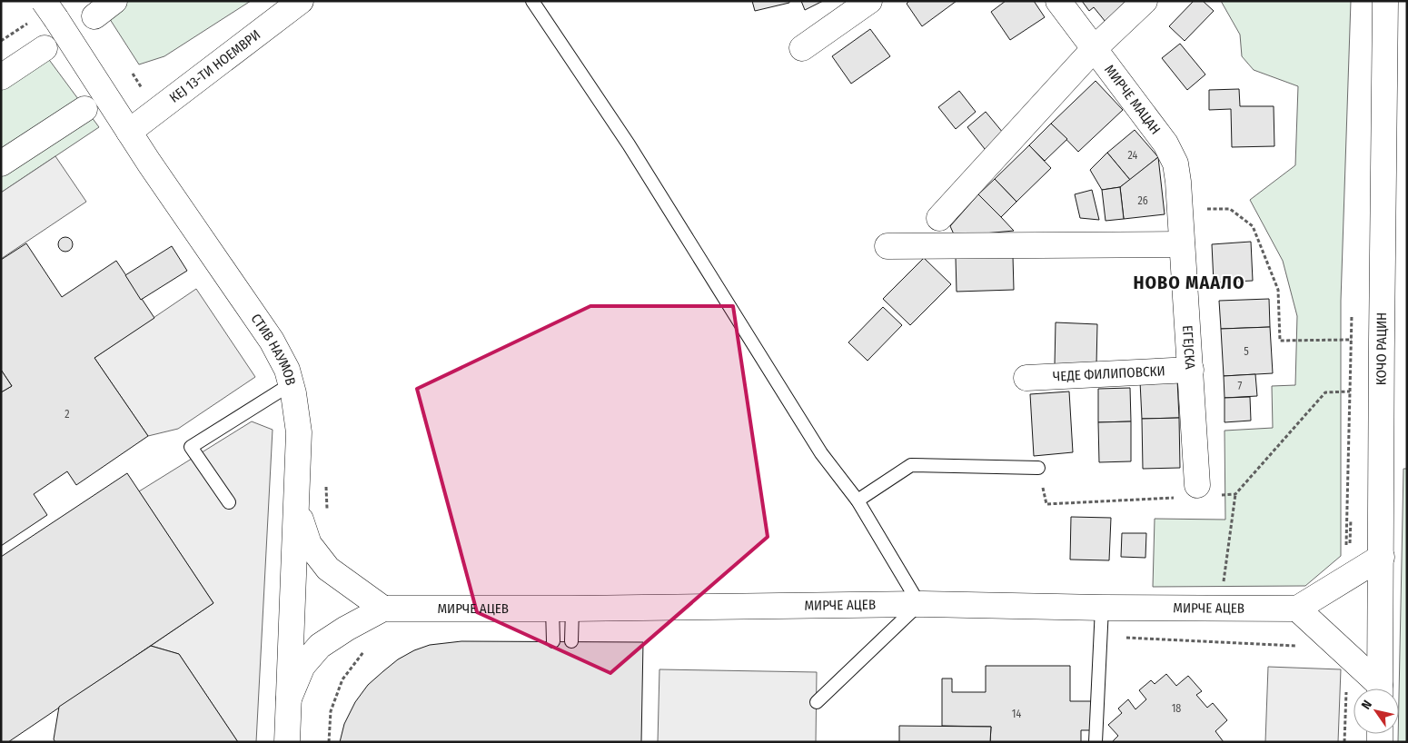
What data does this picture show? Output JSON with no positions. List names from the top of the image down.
{
  "streets": {
    "street": [
      "КЕЈ 13-ТИ НОЕМВРИ",
      "МИРЧЕ МАЦАН",
      "ЕГЕЈСКА",
      "КОЧО РАЦИН",
      "СТИВ НАУМОВ",
      "ЧЕДЕ ФИЛИПОВСКИ",
      "МИРЧЕ АЦЕВ"
    ]
  },
  "crossings": [
    ["КЕЈ 13-ТИ НОЕМВРИ", "СТИВ НАУМОВ"],
    ["МИРЧЕ МАЦАН", "ЕГЕЈСКА"],
    ["ЕГЕЈСКА", "ЧЕДЕ ФИЛИПОВСКИ"],
    ["СТИВ НАУМОВ", "МИРЧЕ АЦЕВ"]
  ],
  "districts": ["НОВО МААЛО"],
  "house_numbers": [
    "24",
    "26",
    "5",
    "7",
    "2",
    "18",
    "14"
  ],
  "north": "top left"
}
